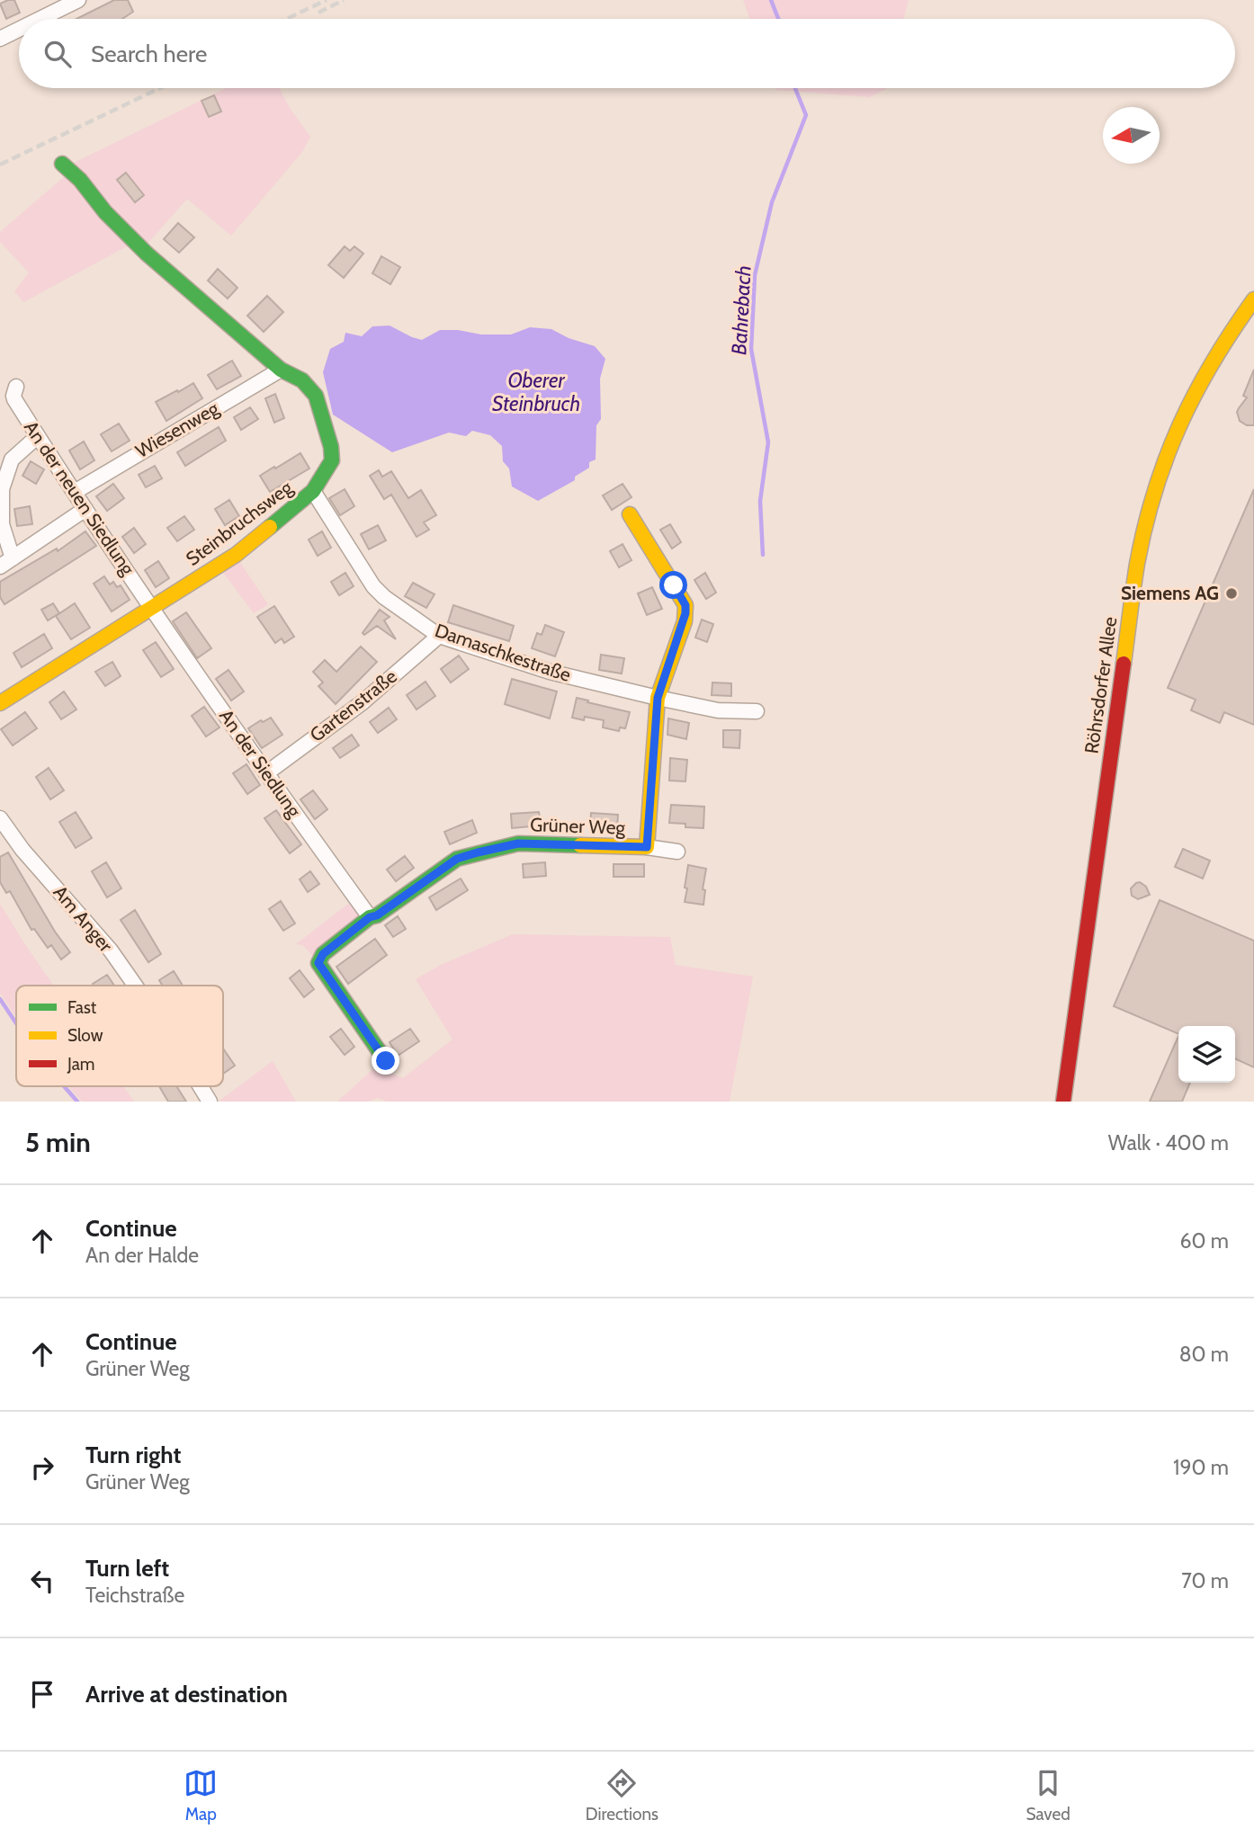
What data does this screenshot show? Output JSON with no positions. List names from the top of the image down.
{
  "streets": {
    "street": [
      "Wiesenweg",
      "An der neuen Siedlung",
      "Steinbruchsweg",
      "Damaschkestraße",
      "Röhrsdorfer Allee",
      "Gartenstraße",
      "An der Siedlung",
      "Grüner Weg",
      "Am Anger"
    ]
  },
  "crossings": [
    ["Wiesenweg", "An der neuen Siedlung"],
    ["Wiesenweg", "Steinbruchsweg"],
    ["An der neuen Siedlung", "Steinbruchsweg"],
    ["An der neuen Siedlung", "An der Siedlung"],
    ["Steinbruchsweg", "Damaschkestraße"],
    ["Steinbruchsweg", "An der Siedlung"],
    ["Damaschkestraße", "Gartenstraße"],
    ["Damaschkestraße", "Grüner Weg"],
    ["Gartenstraße", "An der Siedlung"],
    ["An der Siedlung", "Grüner Weg"]
  ],
  "water": ["Bahrebach", "Oberer Steinbruch"],
  "places": ["Siemens AG"],
  "legend": ["Fast", "Slow", "Jam"],
  "north": "left",
  "page": {
    "search": "Search here",
    "heading": ["5 min", "Walk · 400 m"],
    "list": [
      ["Continue", "An der Halde", "60 m"],
      ["Continue", "Grüner Weg", "80 m"],
      ["Turn right", "Grüner Weg", "190 m"],
      ["Turn left", "Teichstraße", "70 m"],
      "Arrive at destination"
    ],
    "nav": ["Map", "Directions", "Saved"]
  }
}
